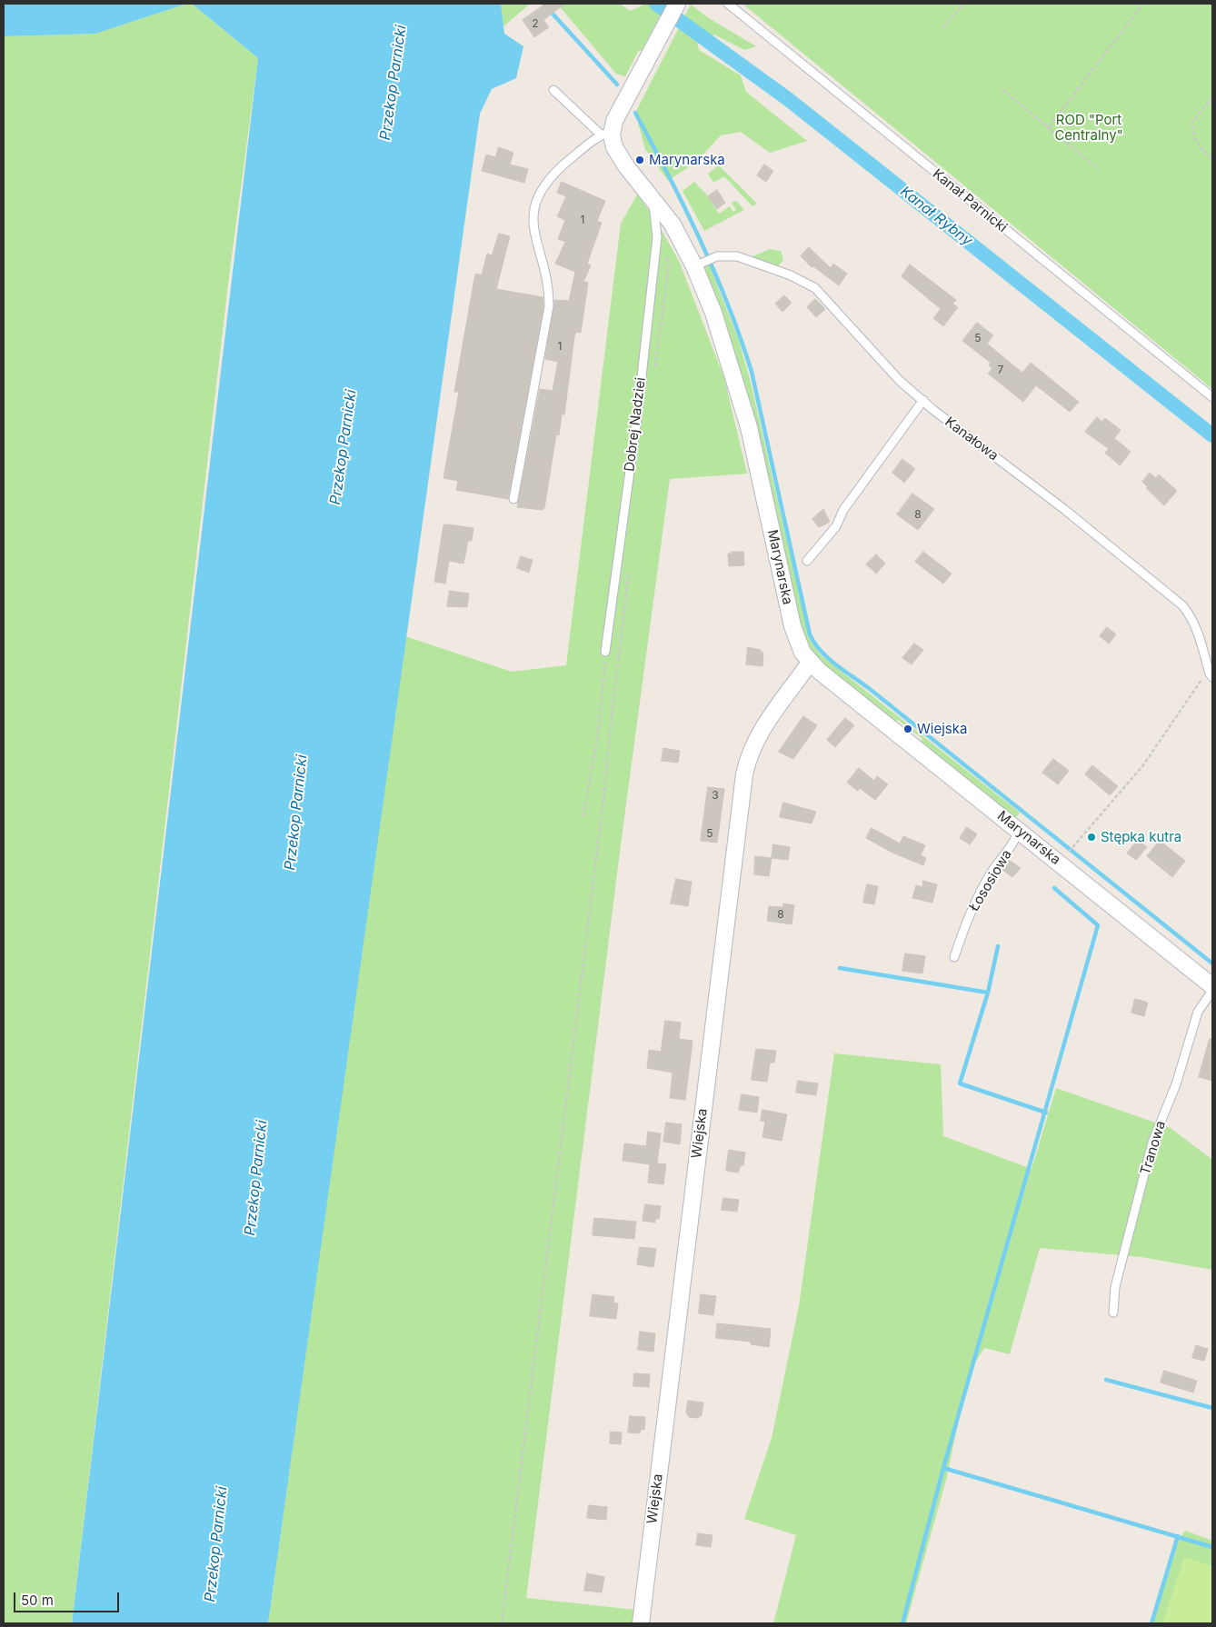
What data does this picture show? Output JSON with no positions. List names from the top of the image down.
{
  "streets": {
    "street": ["Marynarska", "Wiejska"],
    "lane": [
      "Kanał Parnicki",
      "Dobrej Nadziei",
      "Kanałowa",
      "Łososiowa",
      "Tranowa"
    ]
  },
  "crossings": [
    ["Dobrej Nadziei", "Marynarska"],
    ["Kanałowa", "Marynarska"],
    ["Marynarska", "Łososiowa"],
    ["Marynarska", "Wiejska"]
  ],
  "water": ["Przekop Parnicki", "Kanał Rybny"],
  "parks": ["ROD \"Port Centralny\""],
  "places": ["Marynarska", "Wiejska", "Stępka kutra"],
  "house_numbers": [
    "2",
    "1",
    "5",
    "1",
    "7",
    "8",
    "3",
    "5",
    "8"
  ],
  "scale_bar": "50 m"
}
